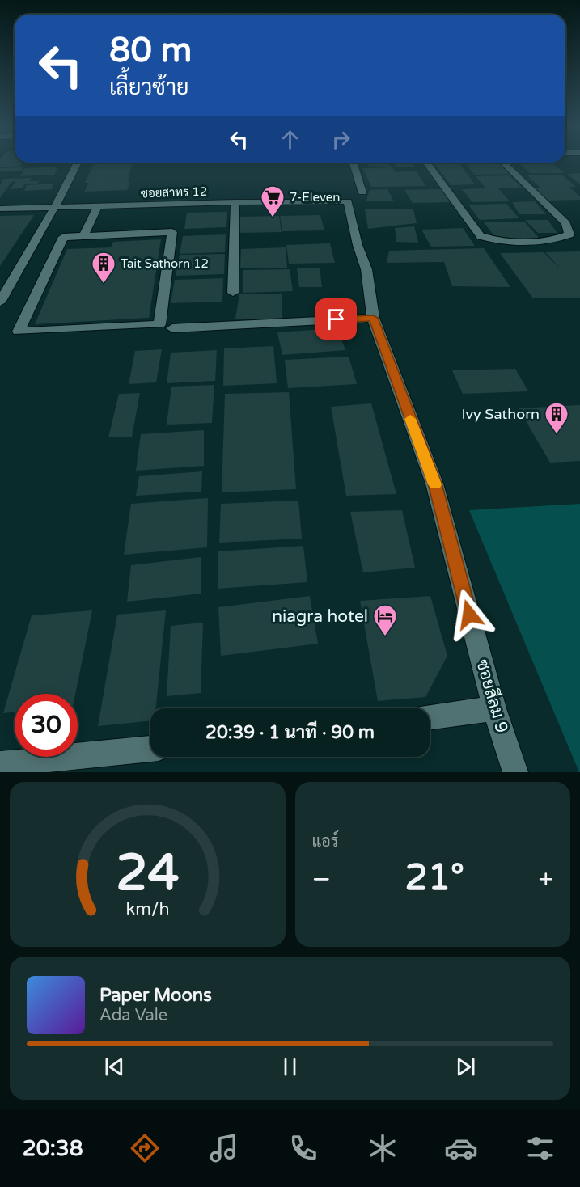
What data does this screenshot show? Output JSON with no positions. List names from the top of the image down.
{
  "streets": {
    "street": ["ซอยสาทร 12", "ซอยสีลม 9"]
  },
  "crossings": [
    ["ซอยสาทร 12", "ซอยสีลม 9"]
  ],
  "places": {
    "supermarket": ["7-Eleven"],
    "building": ["Tait Sathorn 12", "Ivy Sathorn"],
    "hotel": ["niagra hotel"]
  },
  "page": {
    "turn": ["80 m", "เลี้ยวซ้าย"],
    "limit": "30",
    "trip": "20:39 · 1 นาที · 90 m",
    "tile": "แอร์",
    "heat": ["−", "21°", "+"],
    "song": ["Paper Moons", "Ada Vale"],
    "tabs": "20:38",
    "gauge": ["24", "km/h"]
  }
}
